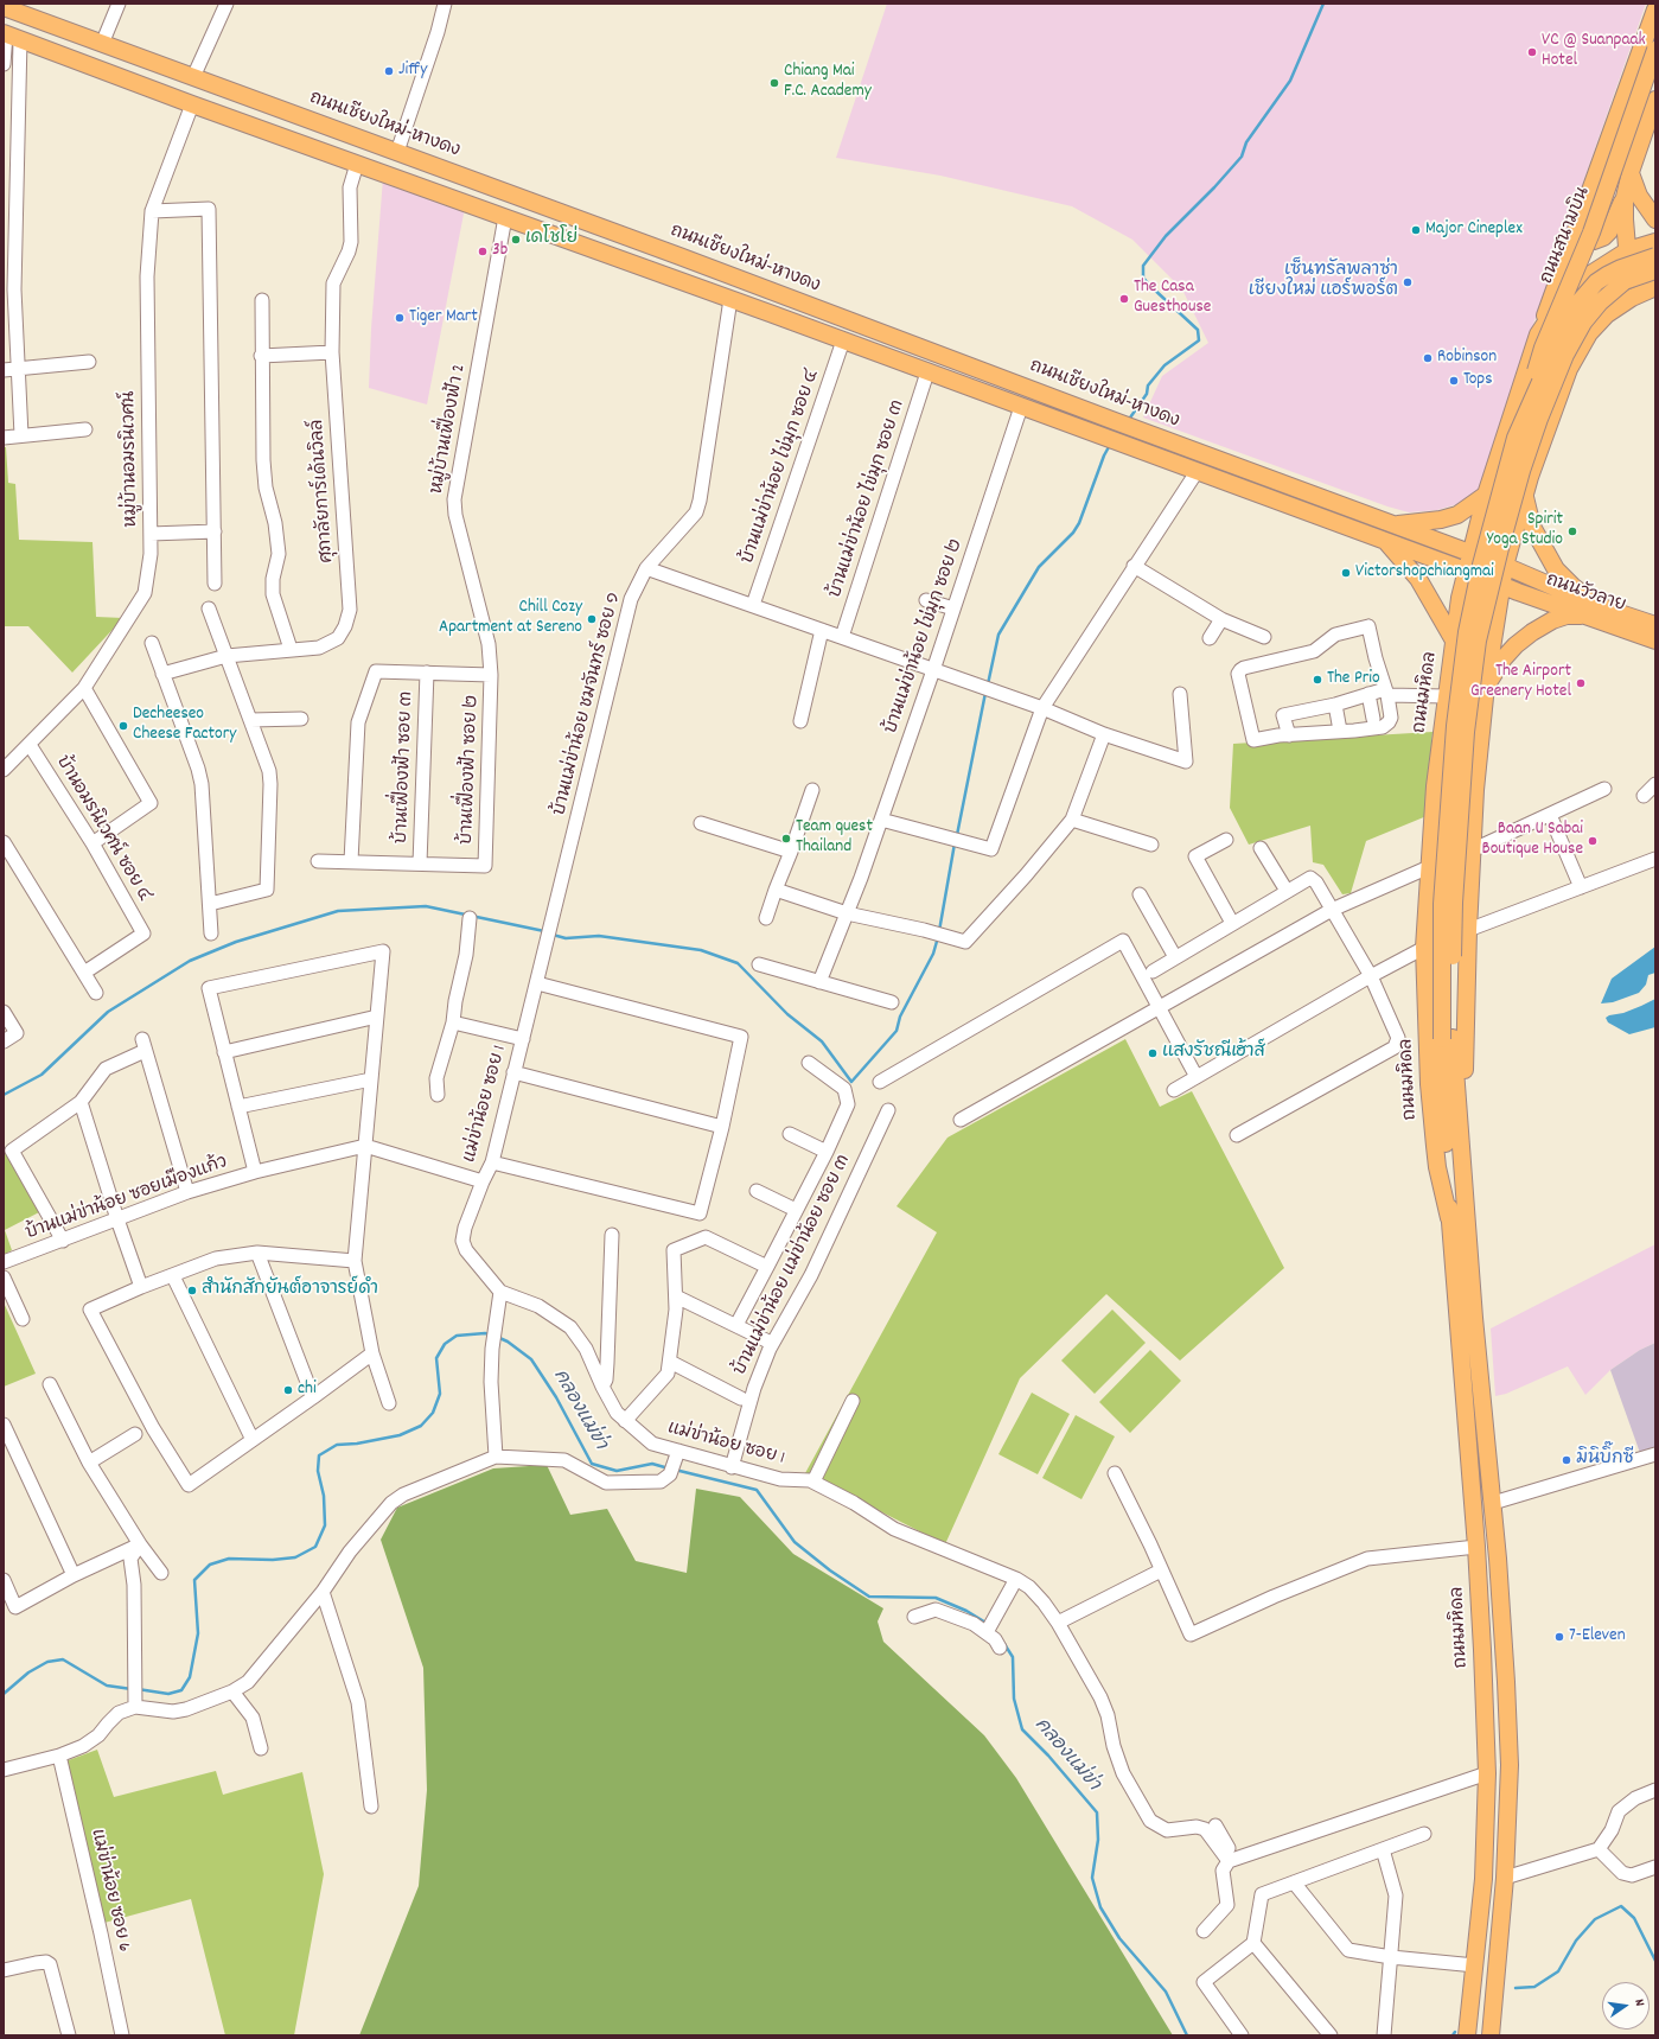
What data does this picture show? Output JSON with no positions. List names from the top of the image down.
{
  "streets": {
    "main road": [
      "ถนนเชียงใหม่-หางดง",
      "ถนนสนามบิน",
      "ถนนวัวลาย",
      "ถนนมหิดล"
    ],
    "street": [
      "หมู่บ้านเฟื่องฟ้า 2",
      "หมู่บ้านอมรนิเวศน์",
      "บ้านแม่ข่าน้อย ไข่มุก ซอย ๔",
      "ศุภาลัยการ์เด้นวิลล์",
      "บ้านแม่ข่าน้อย ไข่มุก ซอย ๓",
      "บ้านแม่ข่าน้อย ไข่มุก ซอย ๒",
      "บ้านแม่ข่าน้อย ชมจันทร์ ซอย ๑",
      "บ้านเฟื่องฟ้า ซอย ๓",
      "บ้านเฟื่องฟ้า ซอย ๒",
      "บ้านอมรนิเวศน์ ซอย ๔",
      "แม่ข่าน้อย ซอย 1",
      "บ้านแม่ข่าน้อย ซอยเมืองแก้ว",
      "บ้านแม่ข่าน้อย แม่ข่าน้อย ซอย ๓",
      "แม่ข่าน้อย ซอย 6"
    ]
  },
  "crossings": [
    ["ถนนเชียงใหม่-หางดง", "ถนนวัวลาย"],
    ["ถนนเชียงใหม่-หางดง", "ถนนมหิดล"],
    ["ถนนสนามบิน", "ถนนมหิดล"],
    ["หมู่บ้านเฟื่องฟ้า 2", "บ้านเฟื่องฟ้า ซอย ๒"],
    ["หมู่บ้านอมรนิเวศน์", "บ้านอมรนิเวศน์ ซอย ๔"],
    ["ถนนวัวลาย", "ถนนมหิดล"],
    ["บ้านแม่ข่าน้อย ชมจันทร์ ซอย ๑", "แม่ข่าน้อย ซอย 1"],
    ["บ้านเฟื่องฟ้า ซอย ๓", "บ้านเฟื่องฟ้า ซอย ๒"],
    ["แม่ข่าน้อย ซอย 1", "บ้านแม่ข่าน้อย แม่ข่าน้อย ซอย ๓"]
  ],
  "water": ["คลองแม่ข่า"],
  "places": [
    "VC @ Suanpaak Hotel",
    "Jiffy",
    "Chiang Mai F.C. Academy",
    "Major Cineplex",
    "เดโชโย่",
    "3b",
    "เซ็นทรัลพลาซ่า เชียงใหม่ แอร์พอร์ต",
    "The Casa Guesthouse",
    "Tiger Mart",
    "Robinson",
    "Tops",
    "Spirit Yoga Studio",
    "Victorshopchiangmai",
    "Chill Cozy Apartment at Sereno",
    "The Prio",
    "The Airport Greenery Hotel",
    "Decheeseo Cheese Factory",
    "Team quest Thailand",
    "Baan U Sabai Boutique House",
    "แสงรัชณีเฮ้าส์",
    "สำนักสักยันต์อาจารย์ดำ",
    "chi",
    "มินิบิ๊กซี",
    "7-Eleven"
  ],
  "north": "right"
}
